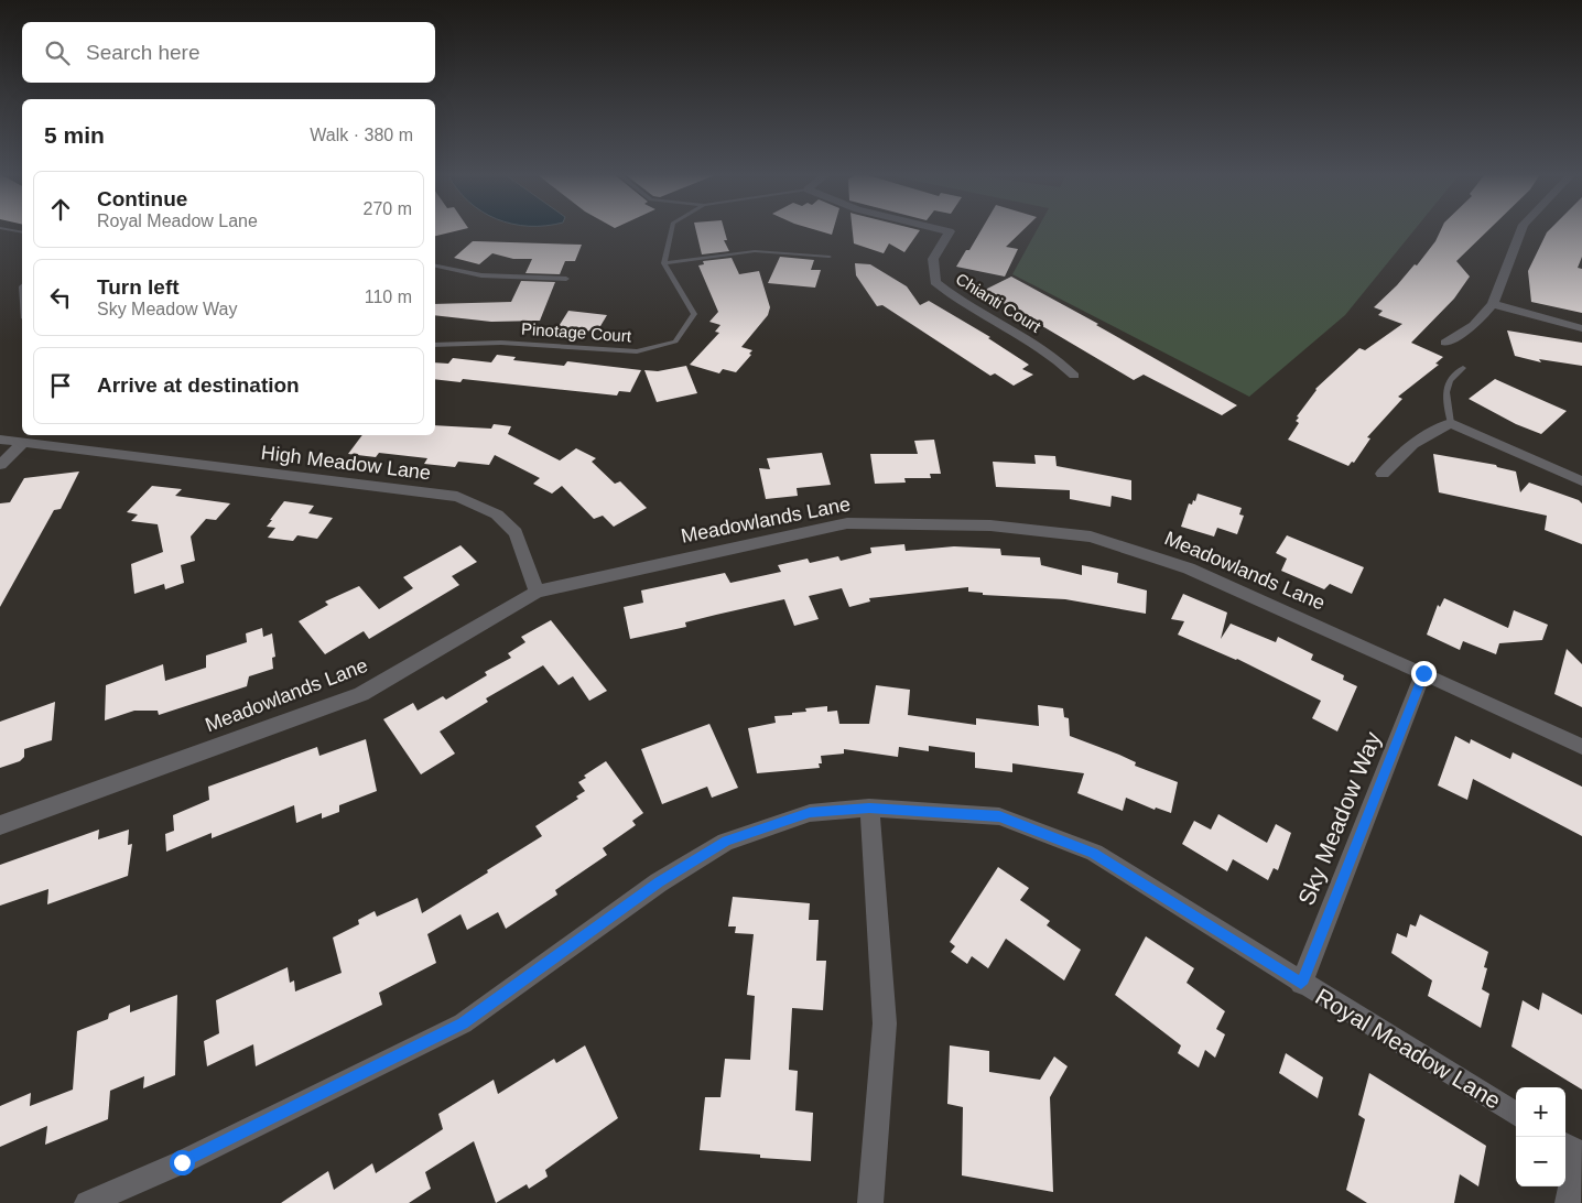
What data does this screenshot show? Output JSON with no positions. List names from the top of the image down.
{
  "streets": {
    "street": [
      "Chianti Court",
      "High Meadow Lane",
      "Meadowlands Lane",
      "Sky Meadow Way",
      "Royal Meadow Lane"
    ],
    "lane": ["Pinotage Court"]
  },
  "crossings": [
    ["High Meadow Lane", "Meadowlands Lane"],
    ["Meadowlands Lane", "Sky Meadow Way"],
    ["Sky Meadow Way", "Royal Meadow Lane"]
  ],
  "page": {
    "search": "Search here",
    "heading": ["5 min", "Walk · 380 m"],
    "list": [
      ["Continue", "Royal Meadow Lane", "270 m"],
      ["Turn left", "Sky Meadow Way", "110 m"],
      "Arrive at destination"
    ],
    "map_buttons": ["+", "−"]
  }
}
